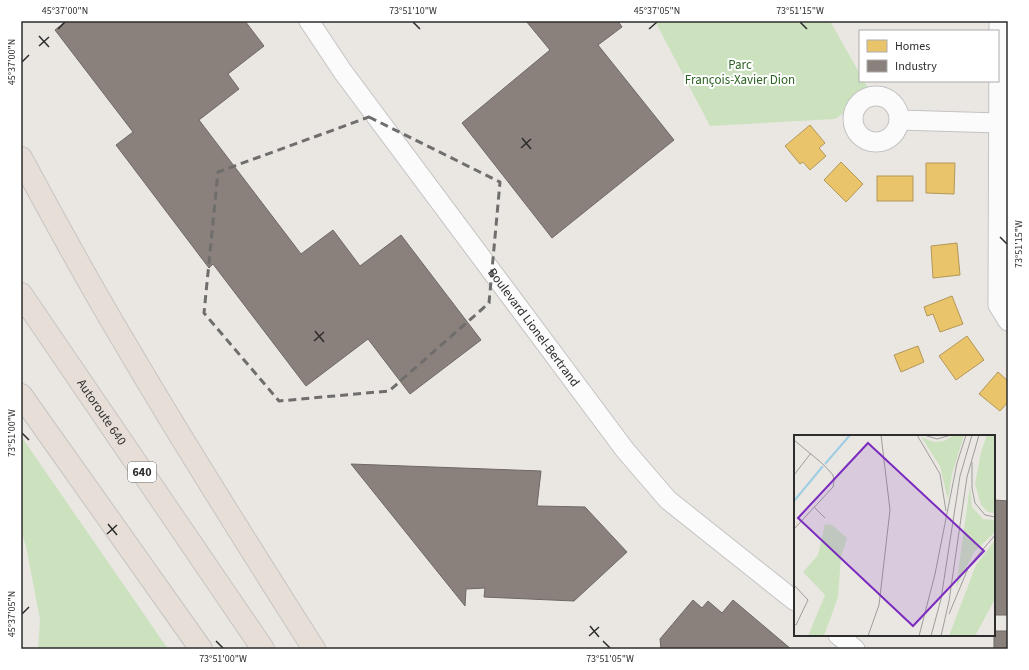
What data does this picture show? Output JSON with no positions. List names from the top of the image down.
{
  "streets": {
    "highway": ["Autoroute 640", "640"],
    "street": ["Boulevard Lionel-Bertrand"]
  },
  "parks": ["Parc François-Xavier Dion"],
  "legend": ["Homes", "Industry"],
  "coordinates": [
    "45°37'00\"N",
    "73°51'10\"W",
    "45°37'05\"N",
    "73°51'15\"W",
    "73°51'00\"W",
    "73°51'05\"W"
  ]
}
